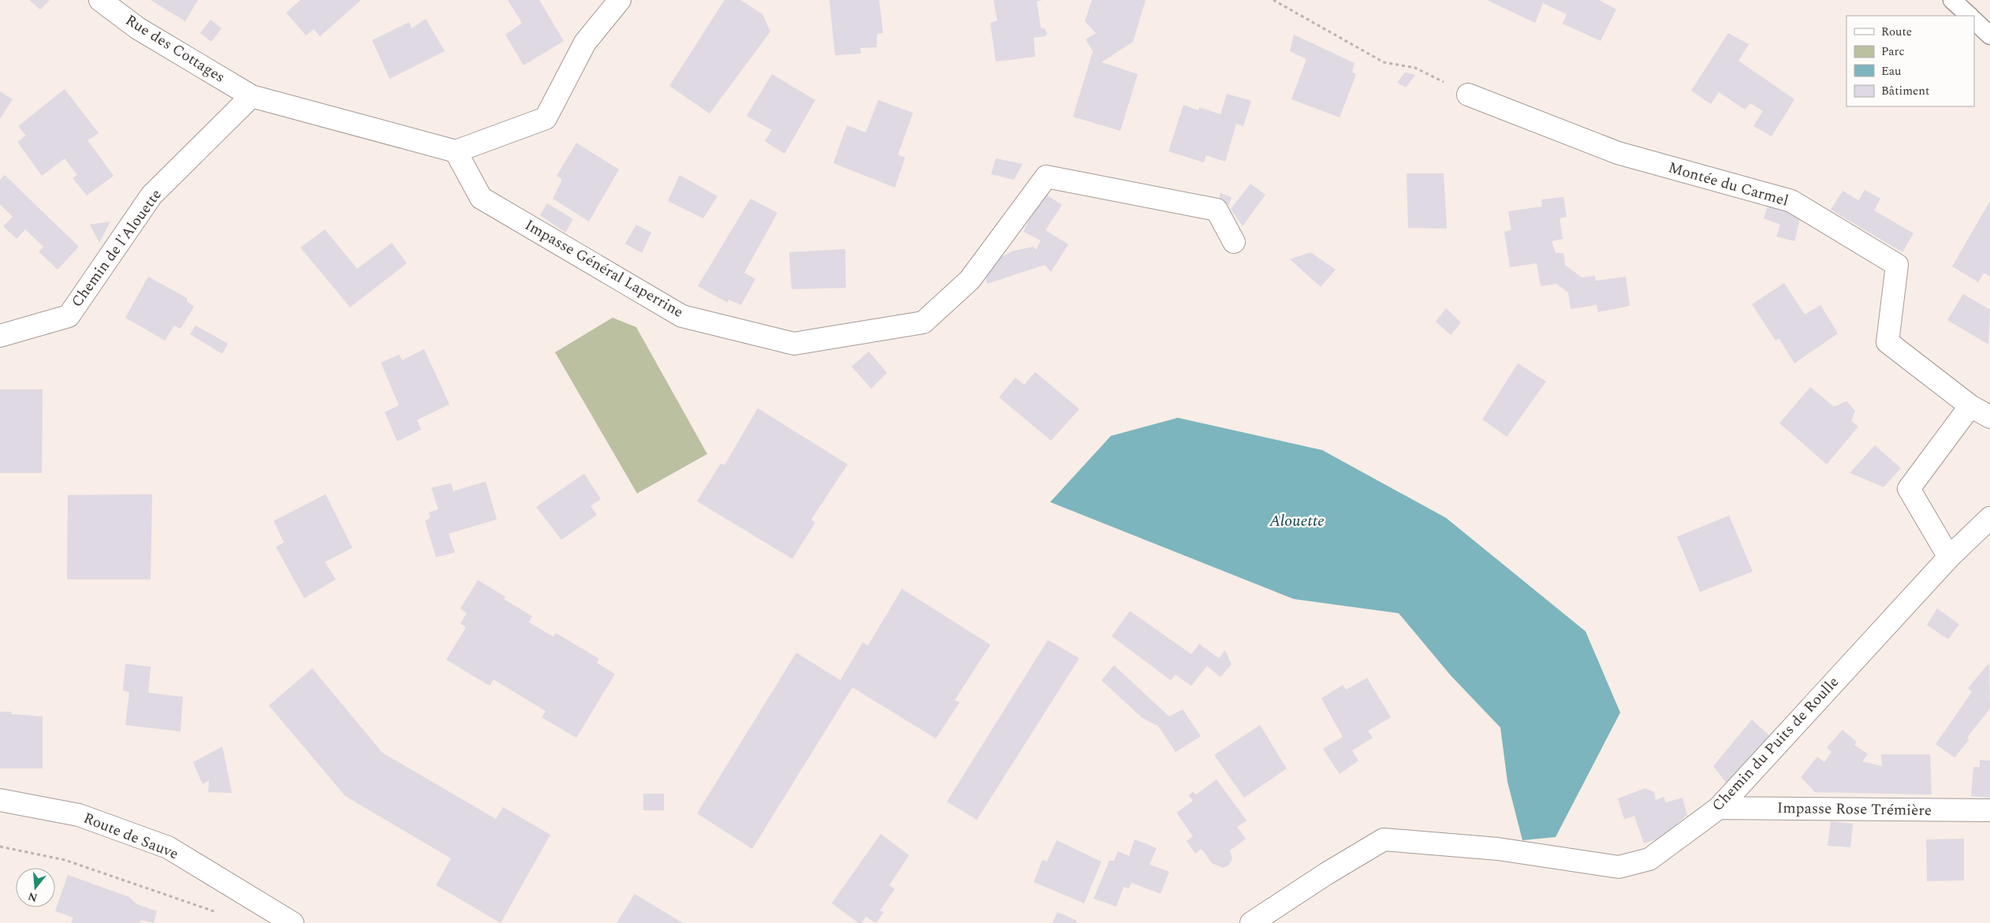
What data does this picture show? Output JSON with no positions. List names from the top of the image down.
{
  "streets": {
    "street": [
      "Rue des Cottages",
      "Montée du Carmel",
      "Chemin de l'Alouette",
      "Impasse Général Laperrine",
      "Chemin du Puits de Roulle",
      "Impasse Rose Trémière",
      "Route de Sauve"
    ]
  },
  "crossings": [
    ["Rue des Cottages", "Chemin de l'Alouette"],
    ["Chemin du Puits de Roulle", "Impasse Rose Trémière"]
  ],
  "water": ["Alouette"],
  "legend": [
    "Route",
    "Parc",
    "Eau",
    "Bâtiment"
  ],
  "north": "bottom"
}
